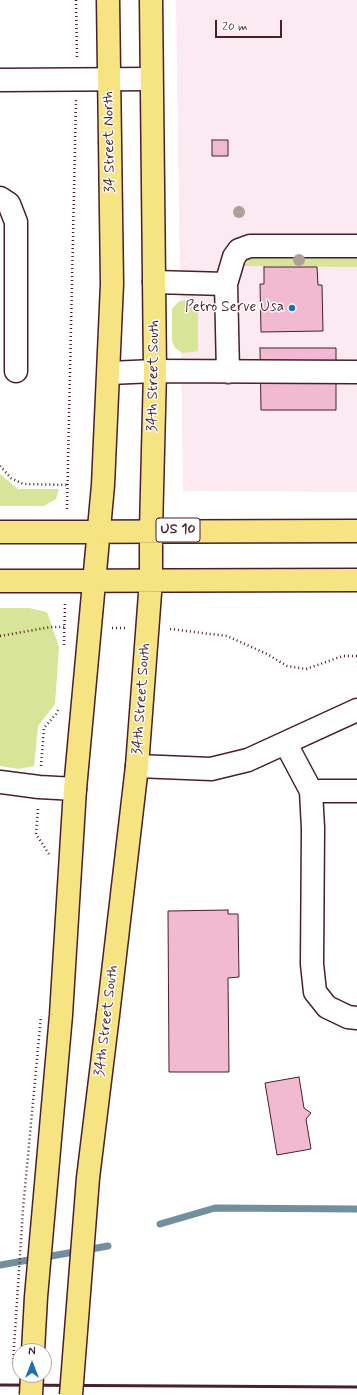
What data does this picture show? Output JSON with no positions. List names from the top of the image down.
{
  "streets": {
    "main road": ["34 Street North", "34th Street South", "US 10"]
  },
  "crossings": [
    ["34th Street South", "US 10"]
  ],
  "places": ["Petro Serve Usa"],
  "scale_bar": "20 m",
  "north": "top"
}
